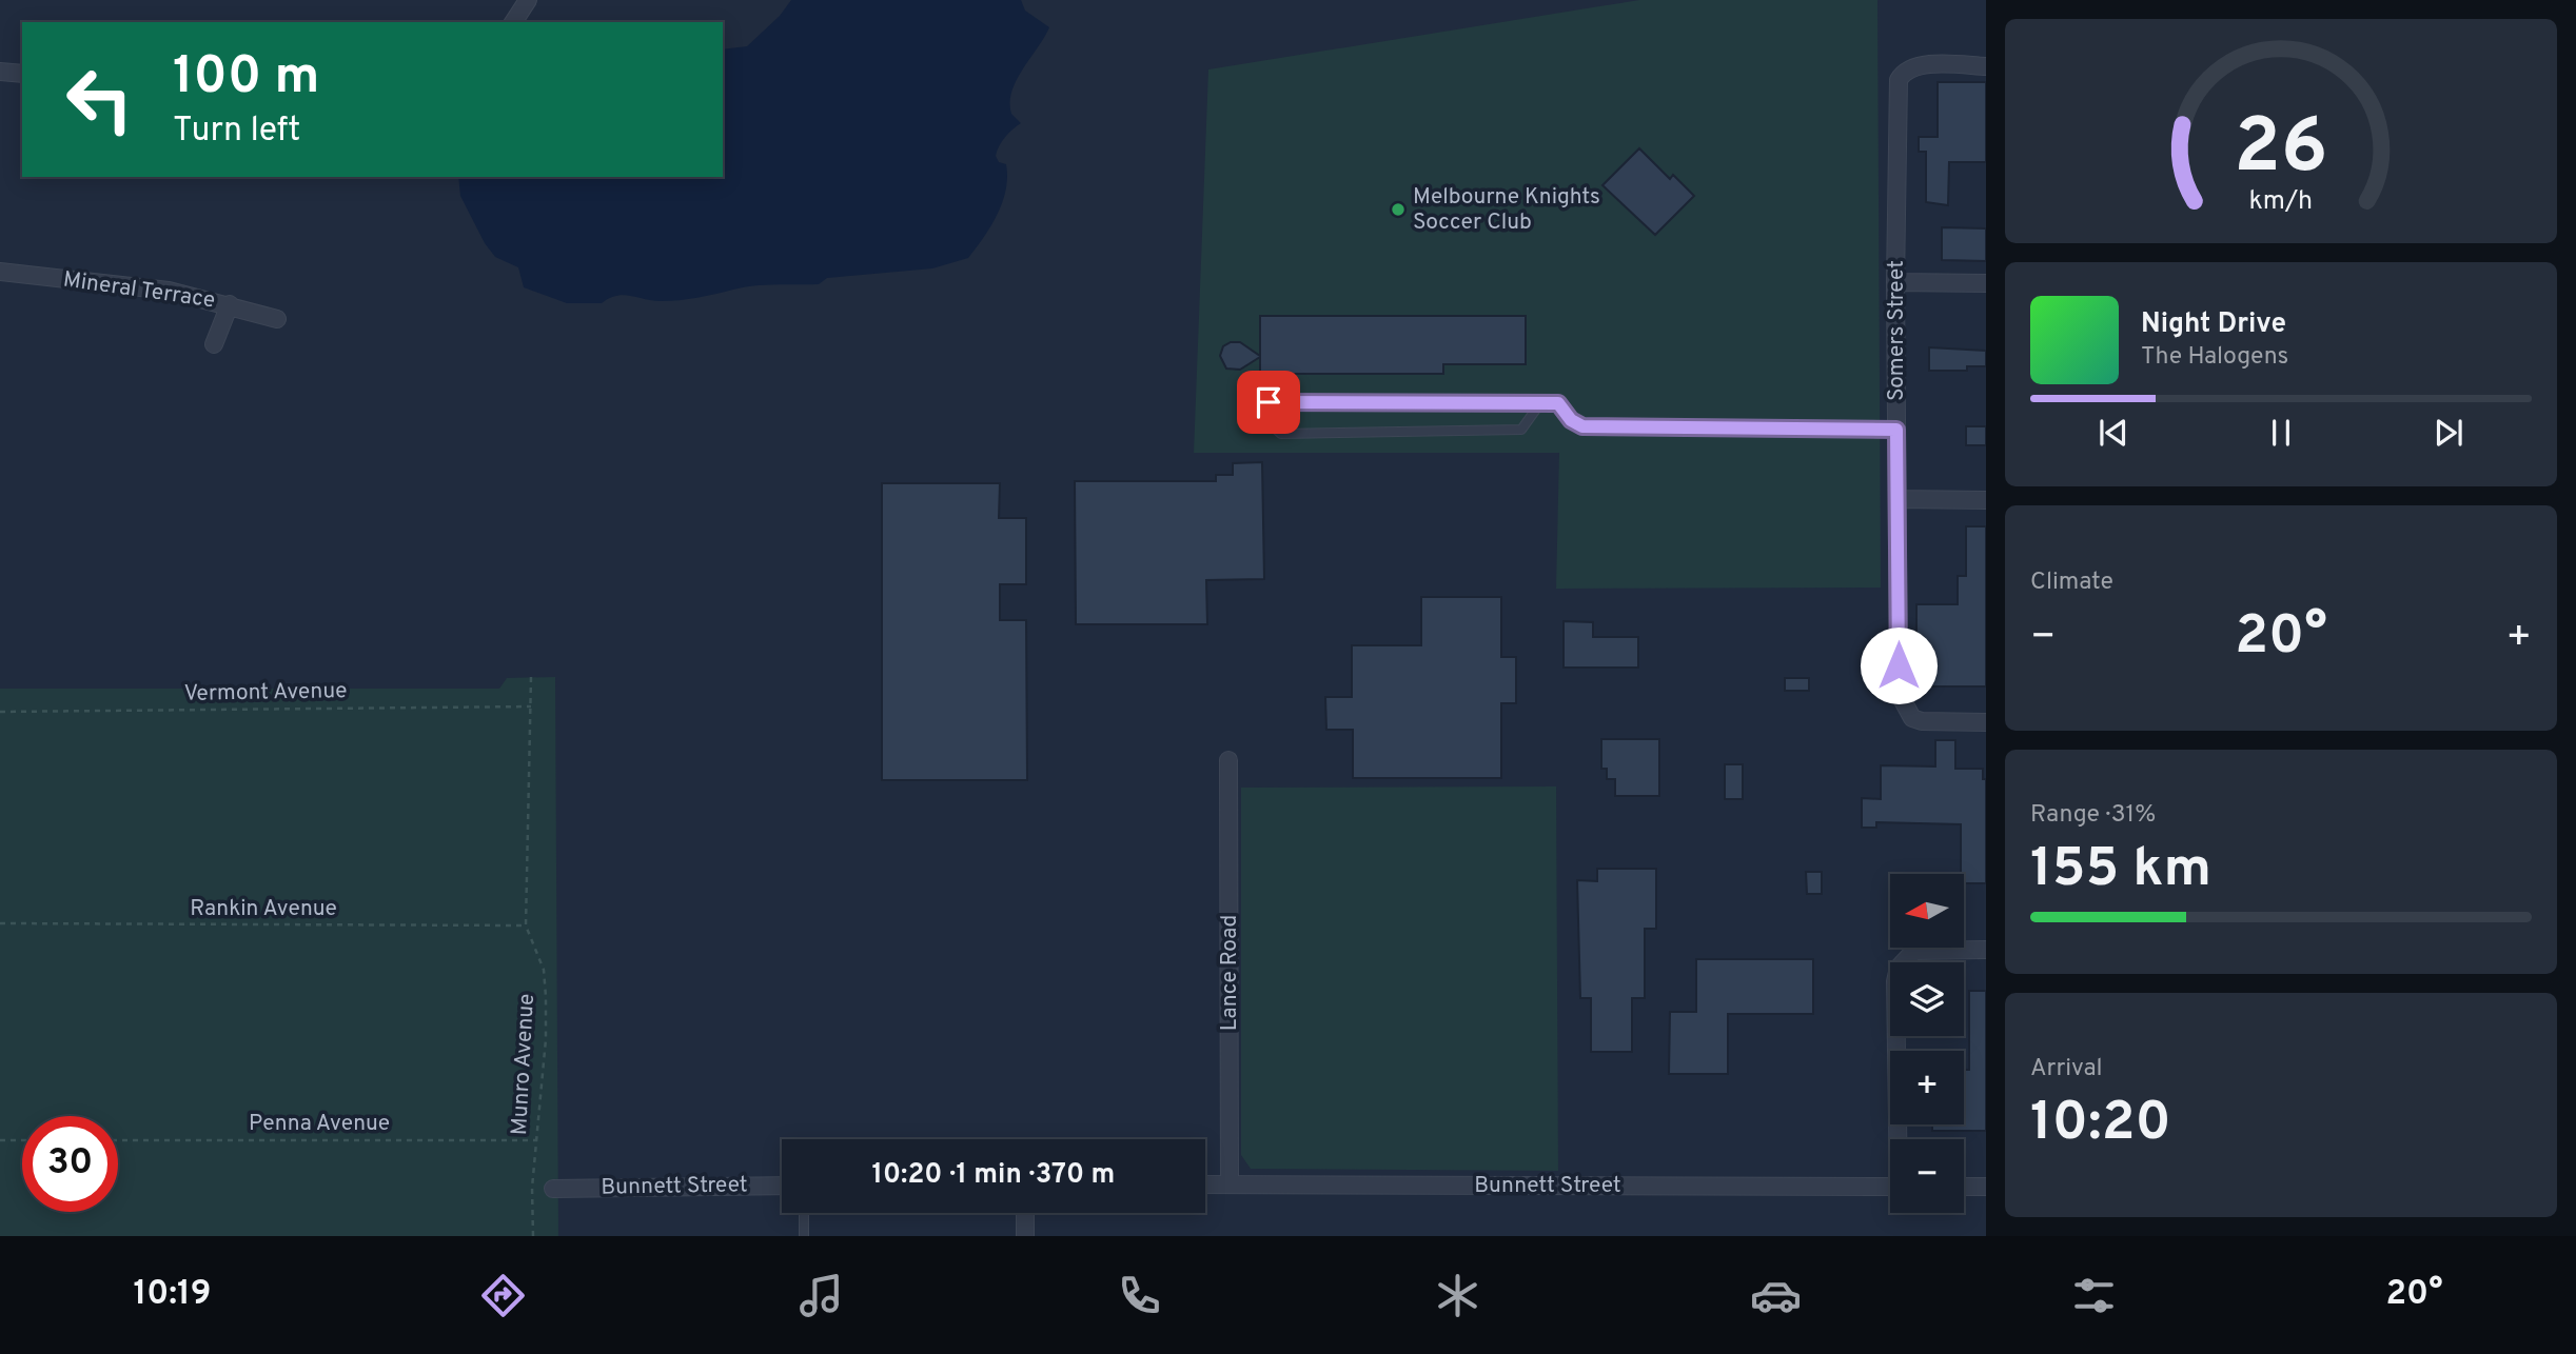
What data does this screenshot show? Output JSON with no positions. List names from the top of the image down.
{
  "streets": {
    "street": [
      "Mineral Terrace",
      "Somers Street",
      "Lance Road",
      "Bunnett Street"
    ],
    "path": [
      "Vermont Avenue",
      "Rankin Avenue",
      "Munro Avenue",
      "Penna Avenue"
    ]
  },
  "crossings": [
    ["Vermont Avenue", "Munro Avenue"],
    ["Rankin Avenue", "Munro Avenue"],
    ["Lance Road", "Bunnett Street"],
    ["Munro Avenue", "Penna Avenue"]
  ],
  "places": ["Melbourne Knights Soccer Club"],
  "north": "left",
  "page": {
    "turn": ["100 m", "Turn left"],
    "song": ["Night Drive", "The Halogens"],
    "tile": [
      "Climate",
      ["Range · 31%", "155 km"],
      ["Arrival", "10:20"]
    ],
    "heat": ["−", "20°", "+"],
    "map_buttons": ["+", "−"],
    "limit": "30",
    "trip": "10:20 · 1 min · 370 m",
    "tabs": ["10:19", "20°"],
    "gauge": ["26", "km/h"]
  }
}
